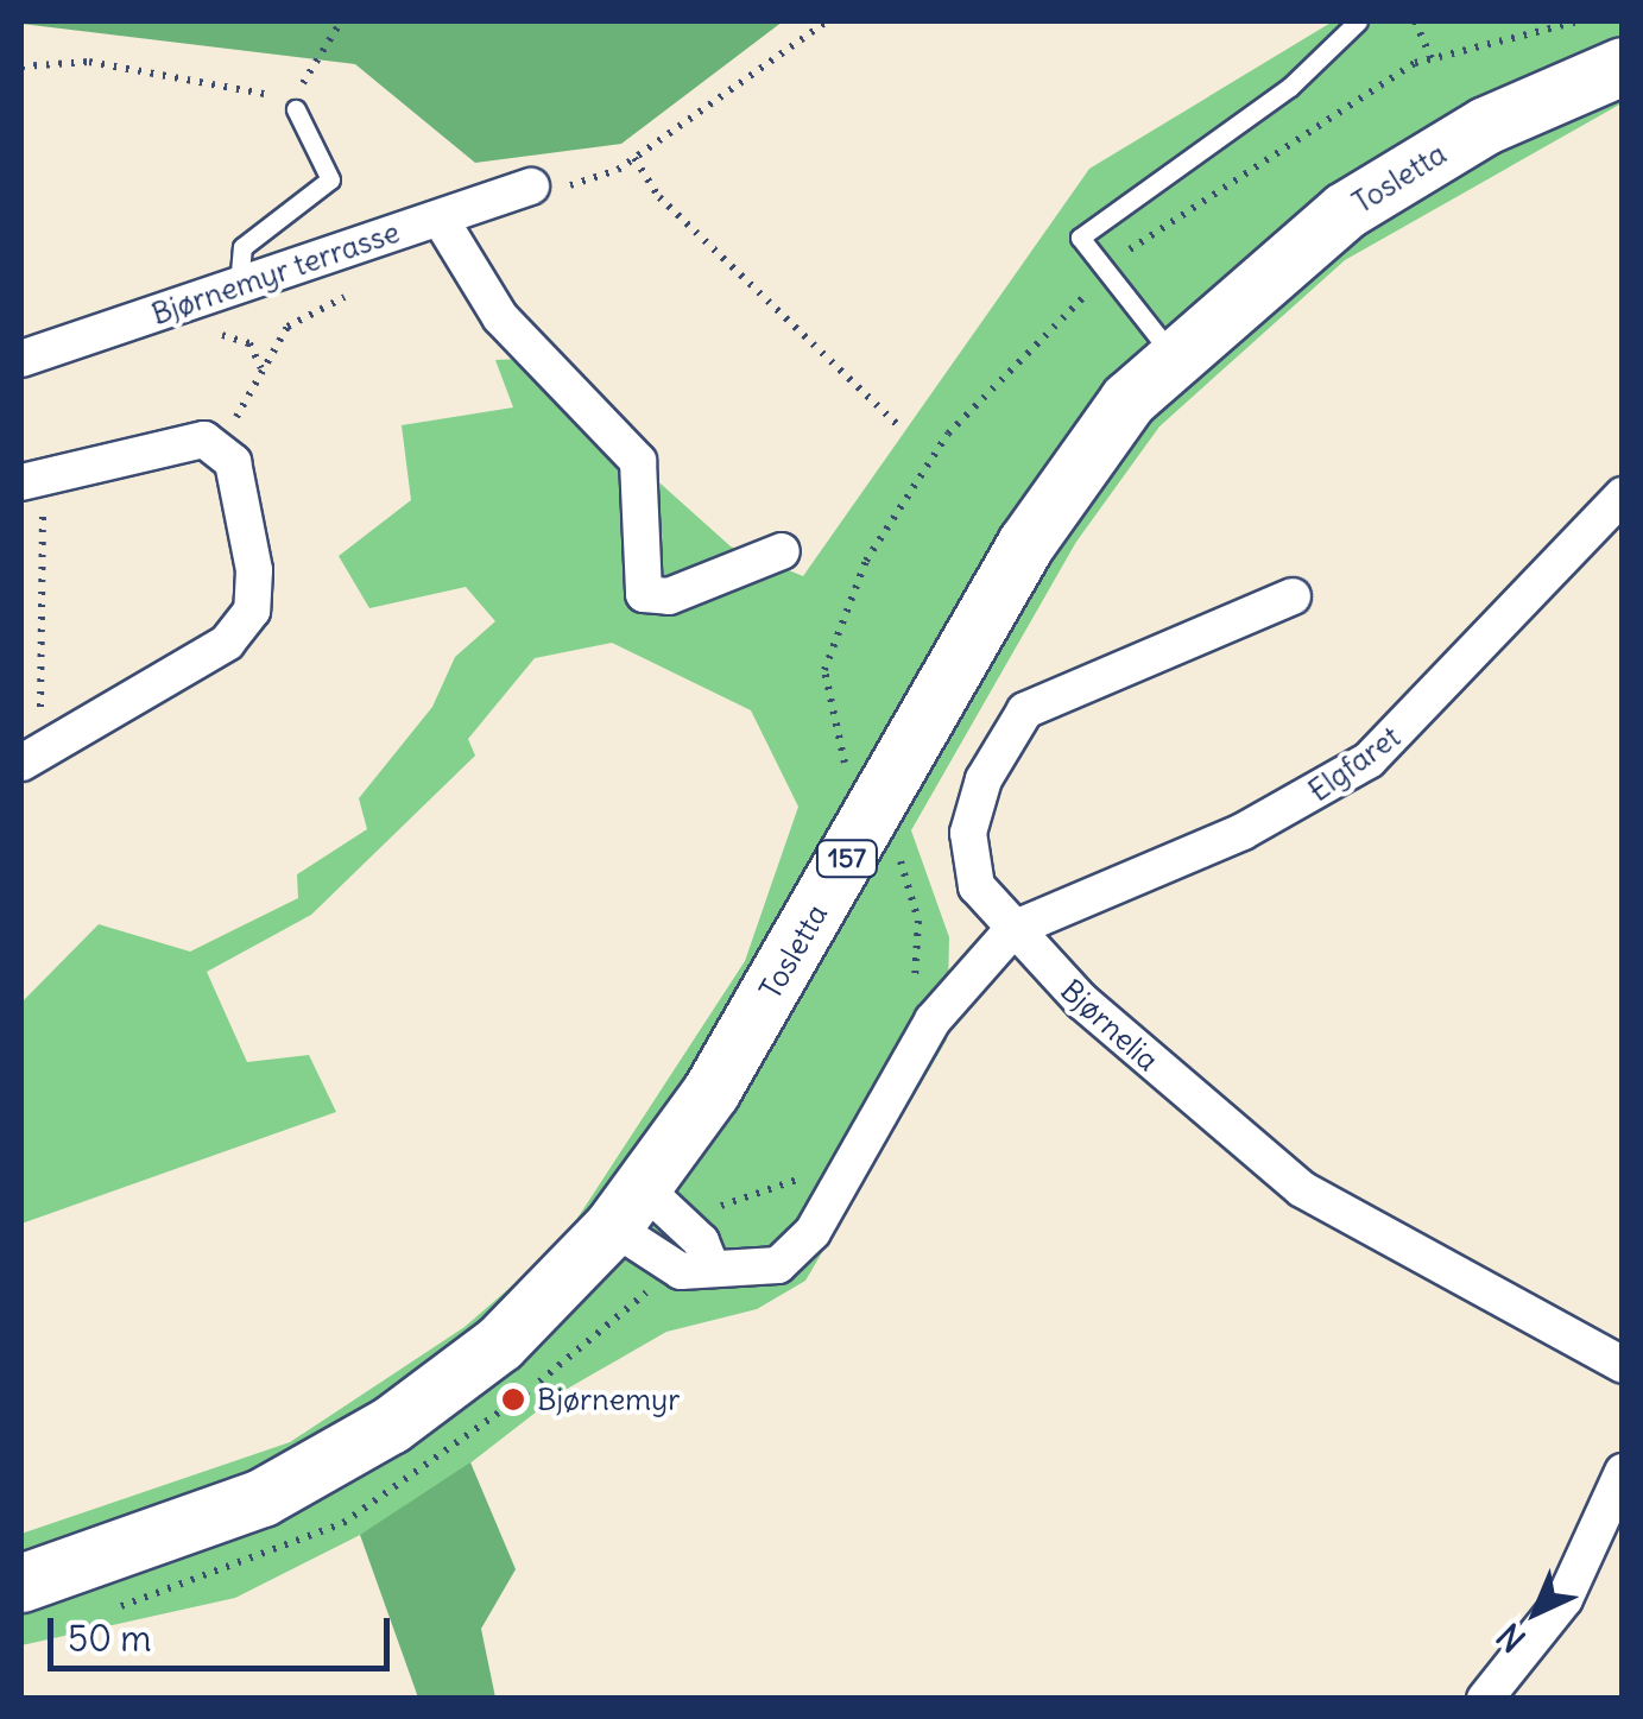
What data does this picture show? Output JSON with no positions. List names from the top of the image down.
{
  "streets": {
    "main road": ["Tosletta", "157"],
    "street": ["Bjørnemyr terrasse", "Elgfaret", "Bjørnelia"]
  },
  "crossings": [
    ["Elgfaret", "Bjørnelia"]
  ],
  "places": ["Bjørnemyr"],
  "scale_bar": "50 m",
  "north": "bottom left"
}
